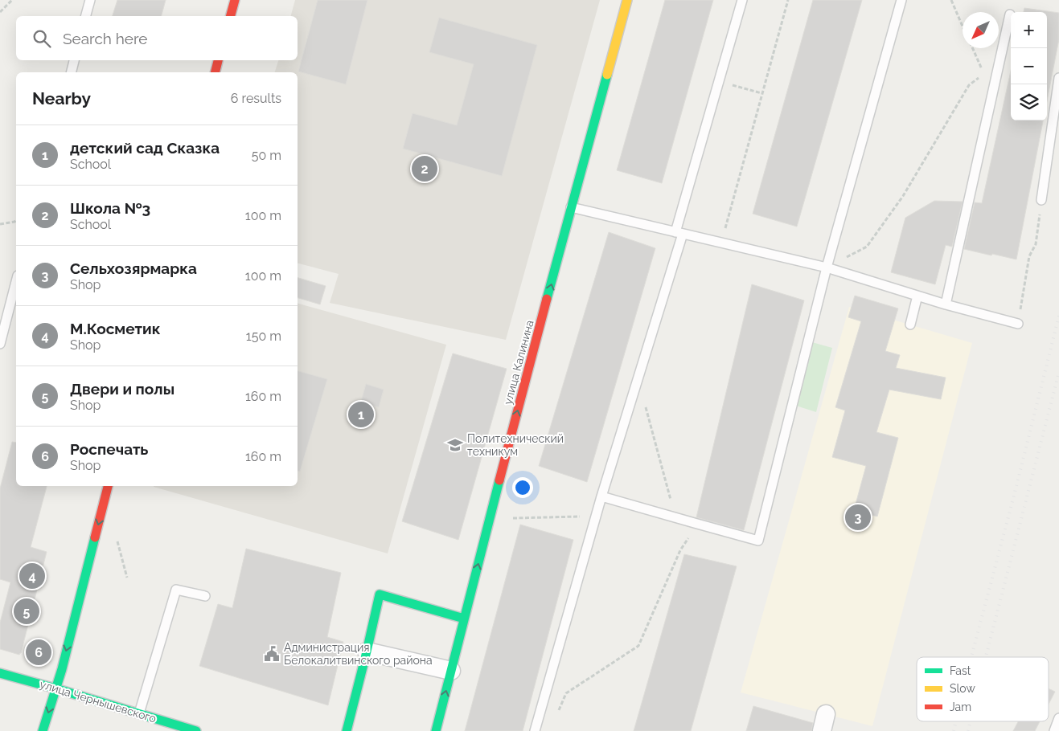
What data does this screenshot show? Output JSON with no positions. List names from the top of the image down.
{
  "streets": {
    "street": ["улица Калинина", "улица Чернышевского"]
  },
  "one_way": ["улица Калинина"],
  "places": {
    "school or university": ["Политехнический техникум"],
    "public building": ["Администрация Белокалитвинского района"]
  },
  "legend": ["Fast", "Slow", "Jam"],
  "north": "bottom left",
  "page": {
    "map_buttons": ["+", "−"],
    "search": "Search here",
    "heading": ["Nearby", "6 results"],
    "list": [
      {
        "mark": "1",
        "name": "детский сад Сказка",
        "note": "School",
        "value": "50 m"
      },
      {
        "mark": "2",
        "name": "Школа №3",
        "note": "School",
        "value": "100 m"
      },
      {
        "mark": "3",
        "name": "Сельхозярмарка",
        "note": "Shop",
        "value": "100 m"
      },
      {
        "mark": "4",
        "name": "М.Косметик",
        "note": "Shop",
        "value": "150 m"
      },
      {
        "mark": "5",
        "name": "Двери и полы",
        "note": "Shop",
        "value": "160 m"
      },
      {
        "mark": "6",
        "name": "Роспечать",
        "note": "Shop",
        "value": "160 m"
      }
    ],
    "pins": [
      "2",
      "1",
      "3",
      "4",
      "5",
      "6"
    ]
  }
}
